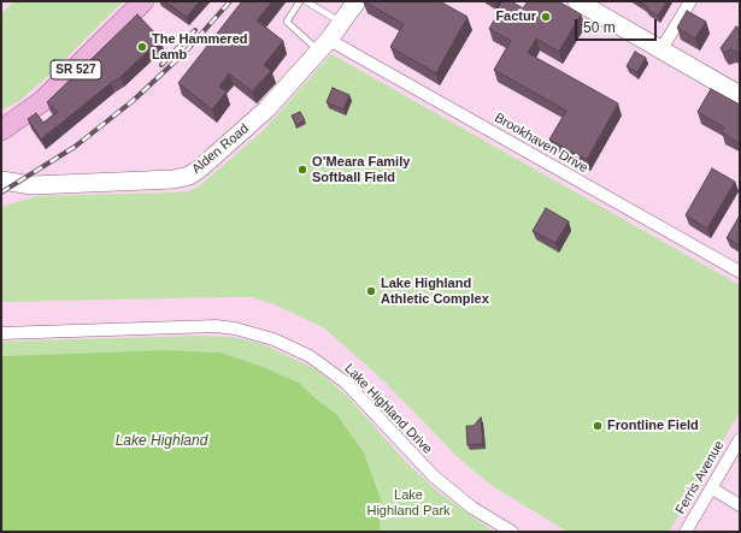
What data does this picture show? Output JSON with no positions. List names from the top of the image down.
{
  "streets": {
    "main road": ["SR 527"],
    "street": [
      "Brookhaven Drive",
      "Alden Road",
      "Lake Highland Drive",
      "Ferris Avenue"
    ]
  },
  "crossings": [
    ["Brookhaven Drive", "Alden Road"]
  ],
  "water": ["Lake Highland"],
  "parks": ["Lake Highland Park"],
  "places": [
    "Factur",
    "The Hammered Lamb",
    "O’Meara Family Softball Field",
    "Lake Highland Athletic Complex",
    "Frontline Field"
  ],
  "scale_bar": "50 m"
}
